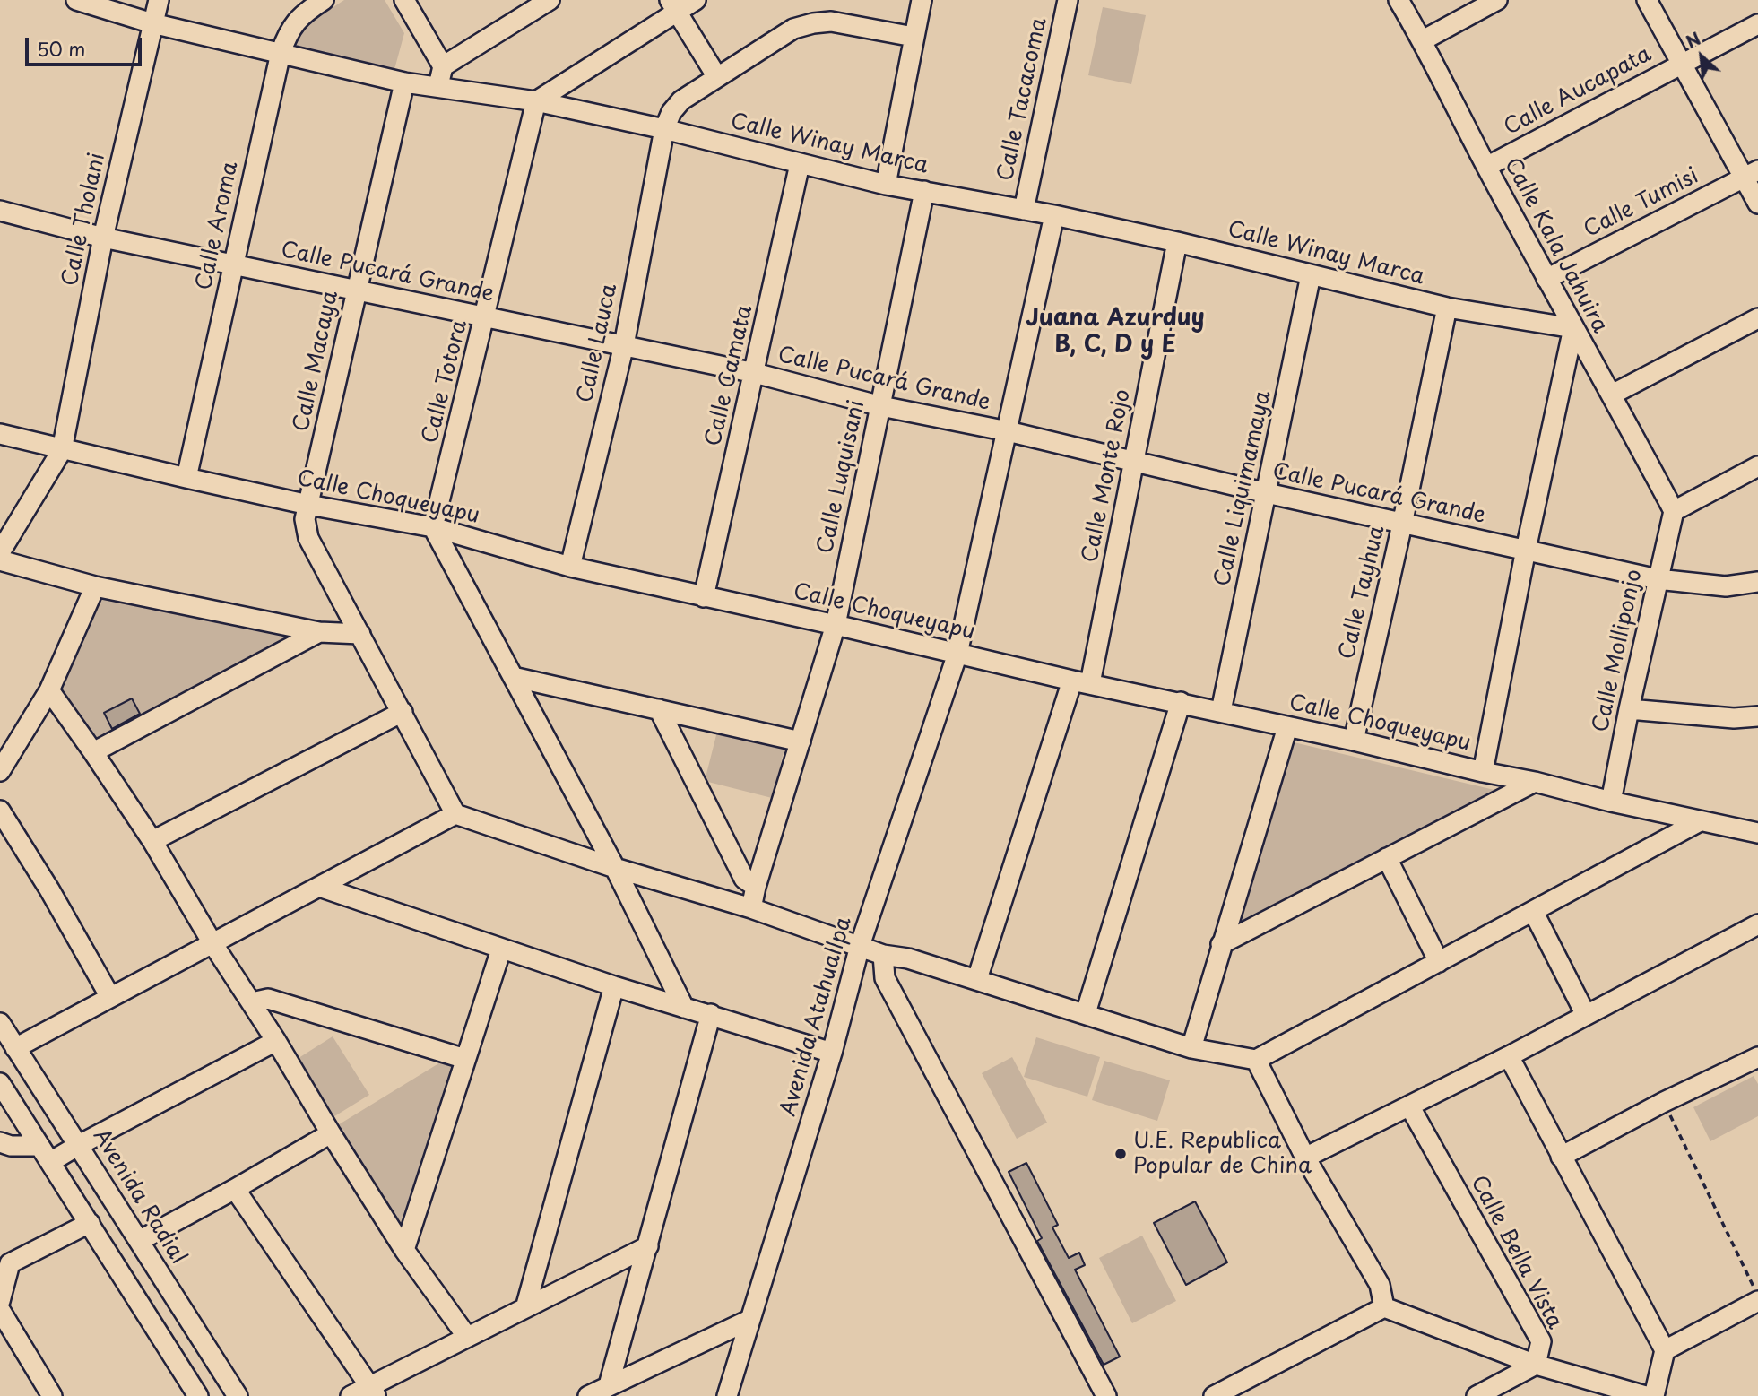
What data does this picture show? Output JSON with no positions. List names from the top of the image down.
{
  "streets": {
    "street": [
      "Calle Aucapata",
      "Calle Tacacoma",
      "Calle Winay Marca",
      "Calle Tumisi",
      "Calle Tholani",
      "Calle Aroma",
      "Calle Kala Jahuira",
      "Calle Pucará Grande",
      "Calle Lauca",
      "Calle Macaya",
      "Calle Camata",
      "Calle Totora",
      "Calle Monte Rojo",
      "Calle Luquisani",
      "Calle Liquimamaya",
      "Calle Choqueyapu",
      "Calle Tayhua",
      "Calle Molliponjo",
      "Avenida Atahuallpa",
      "Avenida Radial",
      "Calle Bella Vista"
    ]
  },
  "crossings": [
    ["Calle Aucapata", "Calle Kala Jahuira"],
    ["Calle Tacacoma", "Calle Winay Marca"],
    ["Calle Winay Marca", "Calle Tholani"],
    ["Calle Winay Marca", "Calle Aroma"],
    ["Calle Winay Marca", "Calle Kala Jahuira"],
    ["Calle Winay Marca", "Calle Lauca"],
    ["Calle Winay Marca", "Calle Macaya"],
    ["Calle Winay Marca", "Calle Camata"],
    ["Calle Winay Marca", "Calle Totora"],
    ["Calle Winay Marca", "Calle Monte Rojo"],
    ["Calle Winay Marca", "Calle Luquisani"],
    ["Calle Winay Marca", "Calle Liquimamaya"],
    ["Calle Winay Marca", "Calle Tayhua"],
    ["Calle Tumisi", "Calle Kala Jahuira"],
    ["Calle Tholani", "Calle Pucará Grande"],
    ["Calle Tholani", "Calle Choqueyapu"],
    ["Calle Aroma", "Calle Pucará Grande"],
    ["Calle Aroma", "Calle Choqueyapu"],
    ["Calle Kala Jahuira", "Calle Molliponjo"],
    ["Calle Pucará Grande", "Calle Lauca"],
    ["Calle Pucará Grande", "Calle Macaya"],
    ["Calle Pucará Grande", "Calle Camata"],
    ["Calle Pucará Grande", "Calle Totora"],
    ["Calle Pucará Grande", "Calle Monte Rojo"],
    ["Calle Pucará Grande", "Calle Luquisani"],
    ["Calle Pucará Grande", "Calle Liquimamaya"],
    ["Calle Pucará Grande", "Calle Tayhua"],
    ["Calle Pucará Grande", "Calle Molliponjo"],
    ["Calle Lauca", "Calle Choqueyapu"],
    ["Calle Macaya", "Calle Choqueyapu"],
    ["Calle Camata", "Calle Choqueyapu"],
    ["Calle Totora", "Calle Choqueyapu"],
    ["Calle Monte Rojo", "Calle Choqueyapu"],
    ["Calle Luquisani", "Calle Choqueyapu"],
    ["Calle Liquimamaya", "Calle Choqueyapu"],
    ["Calle Choqueyapu", "Calle Tayhua"],
    ["Calle Choqueyapu", "Calle Molliponjo"],
    ["Calle Choqueyapu", "Avenida Atahuallpa"]
  ],
  "districts": ["Juana Azurduy B, C, D y E"],
  "places": ["U.E. Republica Popular de China"],
  "scale_bar": "50 m",
  "north": "top left"
}
